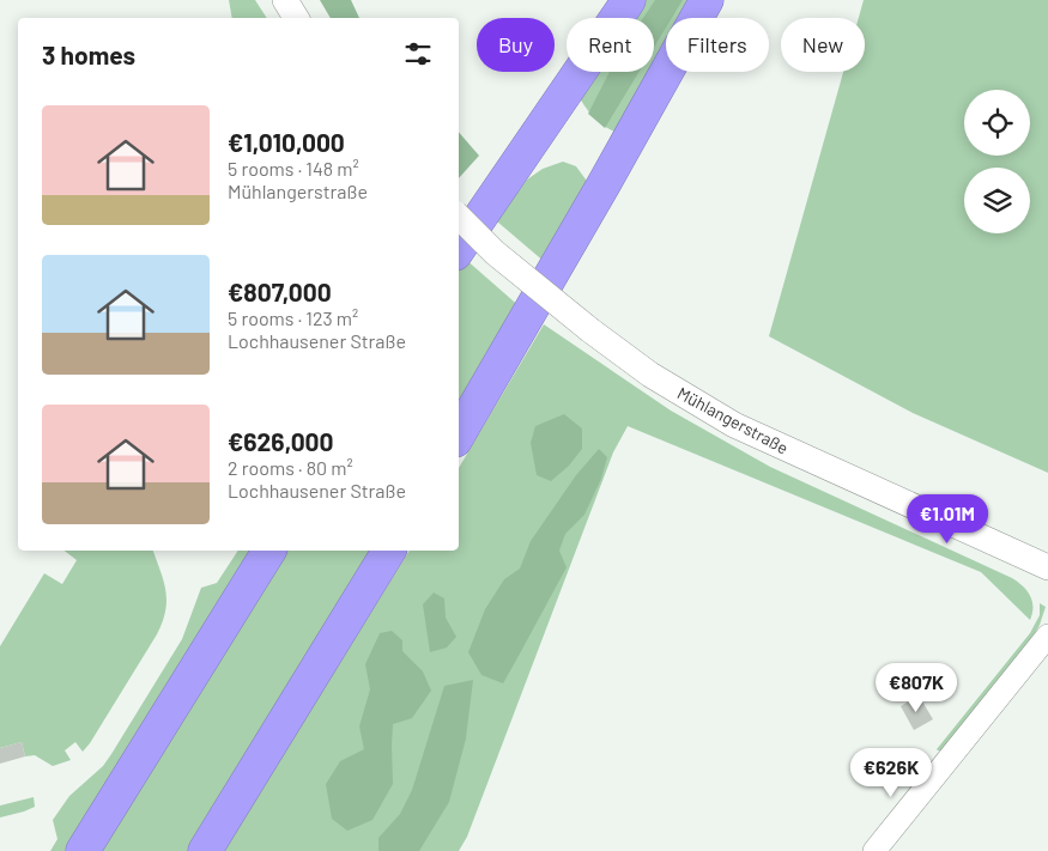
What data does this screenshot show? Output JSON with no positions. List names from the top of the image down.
{
  "streets": {
    "main road": ["Mühlangerstraße"]
  },
  "page": {
    "chip": [
      "Buy",
      "Rent",
      "Filters",
      "New"
    ],
    "heading": "3 homes",
    "list": [
      {
        "name": "€1,010,000",
        "note": "5 rooms · 148 m² · Mühlangerstraße"
      },
      {
        "name": "€807,000",
        "note": "5 rooms · 123 m² · Lochhausener Straße"
      },
      {
        "name": "€626,000",
        "note": "2 rooms · 80 m² · Lochhausener Straße"
      }
    ],
    "price": ["€1.01M", "€807K", "€626K"]
  }
}
